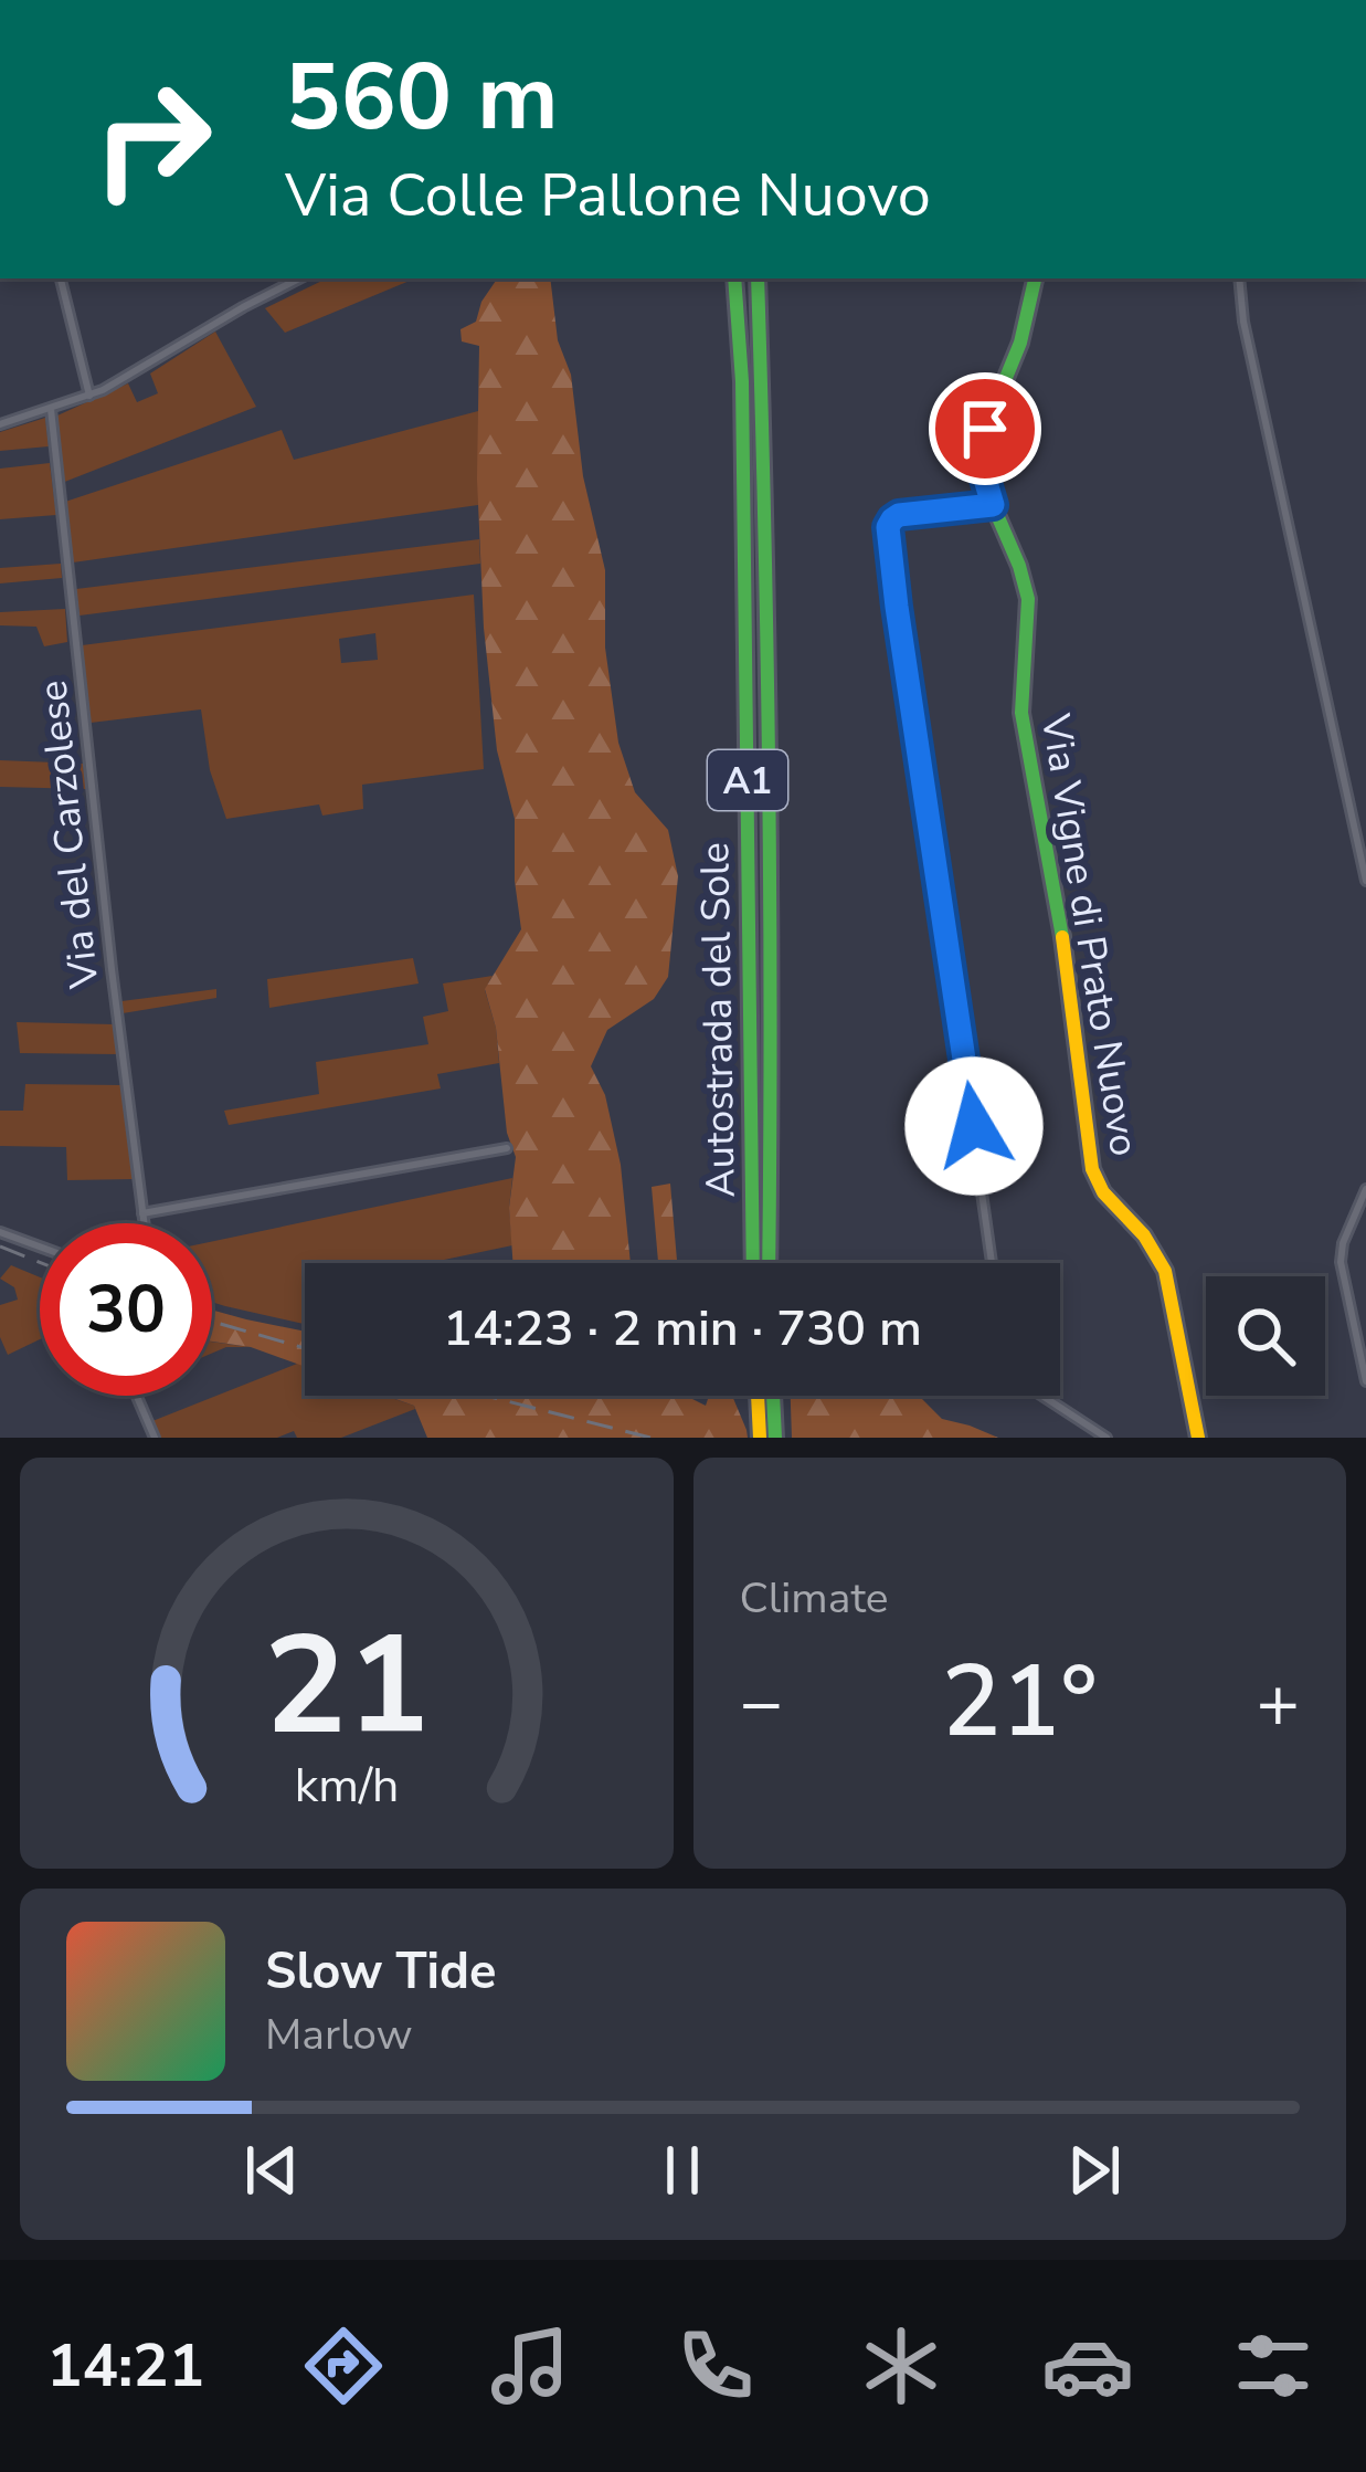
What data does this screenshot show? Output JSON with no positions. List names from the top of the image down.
{
  "streets": {
    "main road": ["A1", "Via Vigne di Prato Nuovo", "Autostrada del Sole"],
    "street": ["Via del Carzolese"]
  },
  "page": {
    "turn": ["560 m", "Via Colle Pallone Nuovo"],
    "limit": "30",
    "trip": "14:23 · 2 min · 730 m",
    "tile": "Climate",
    "heat": ["−", "21°", "+"],
    "song": ["Slow Tide", "Marlow"],
    "tabs": "14:21",
    "gauge": ["21", "km/h"]
  }
}
